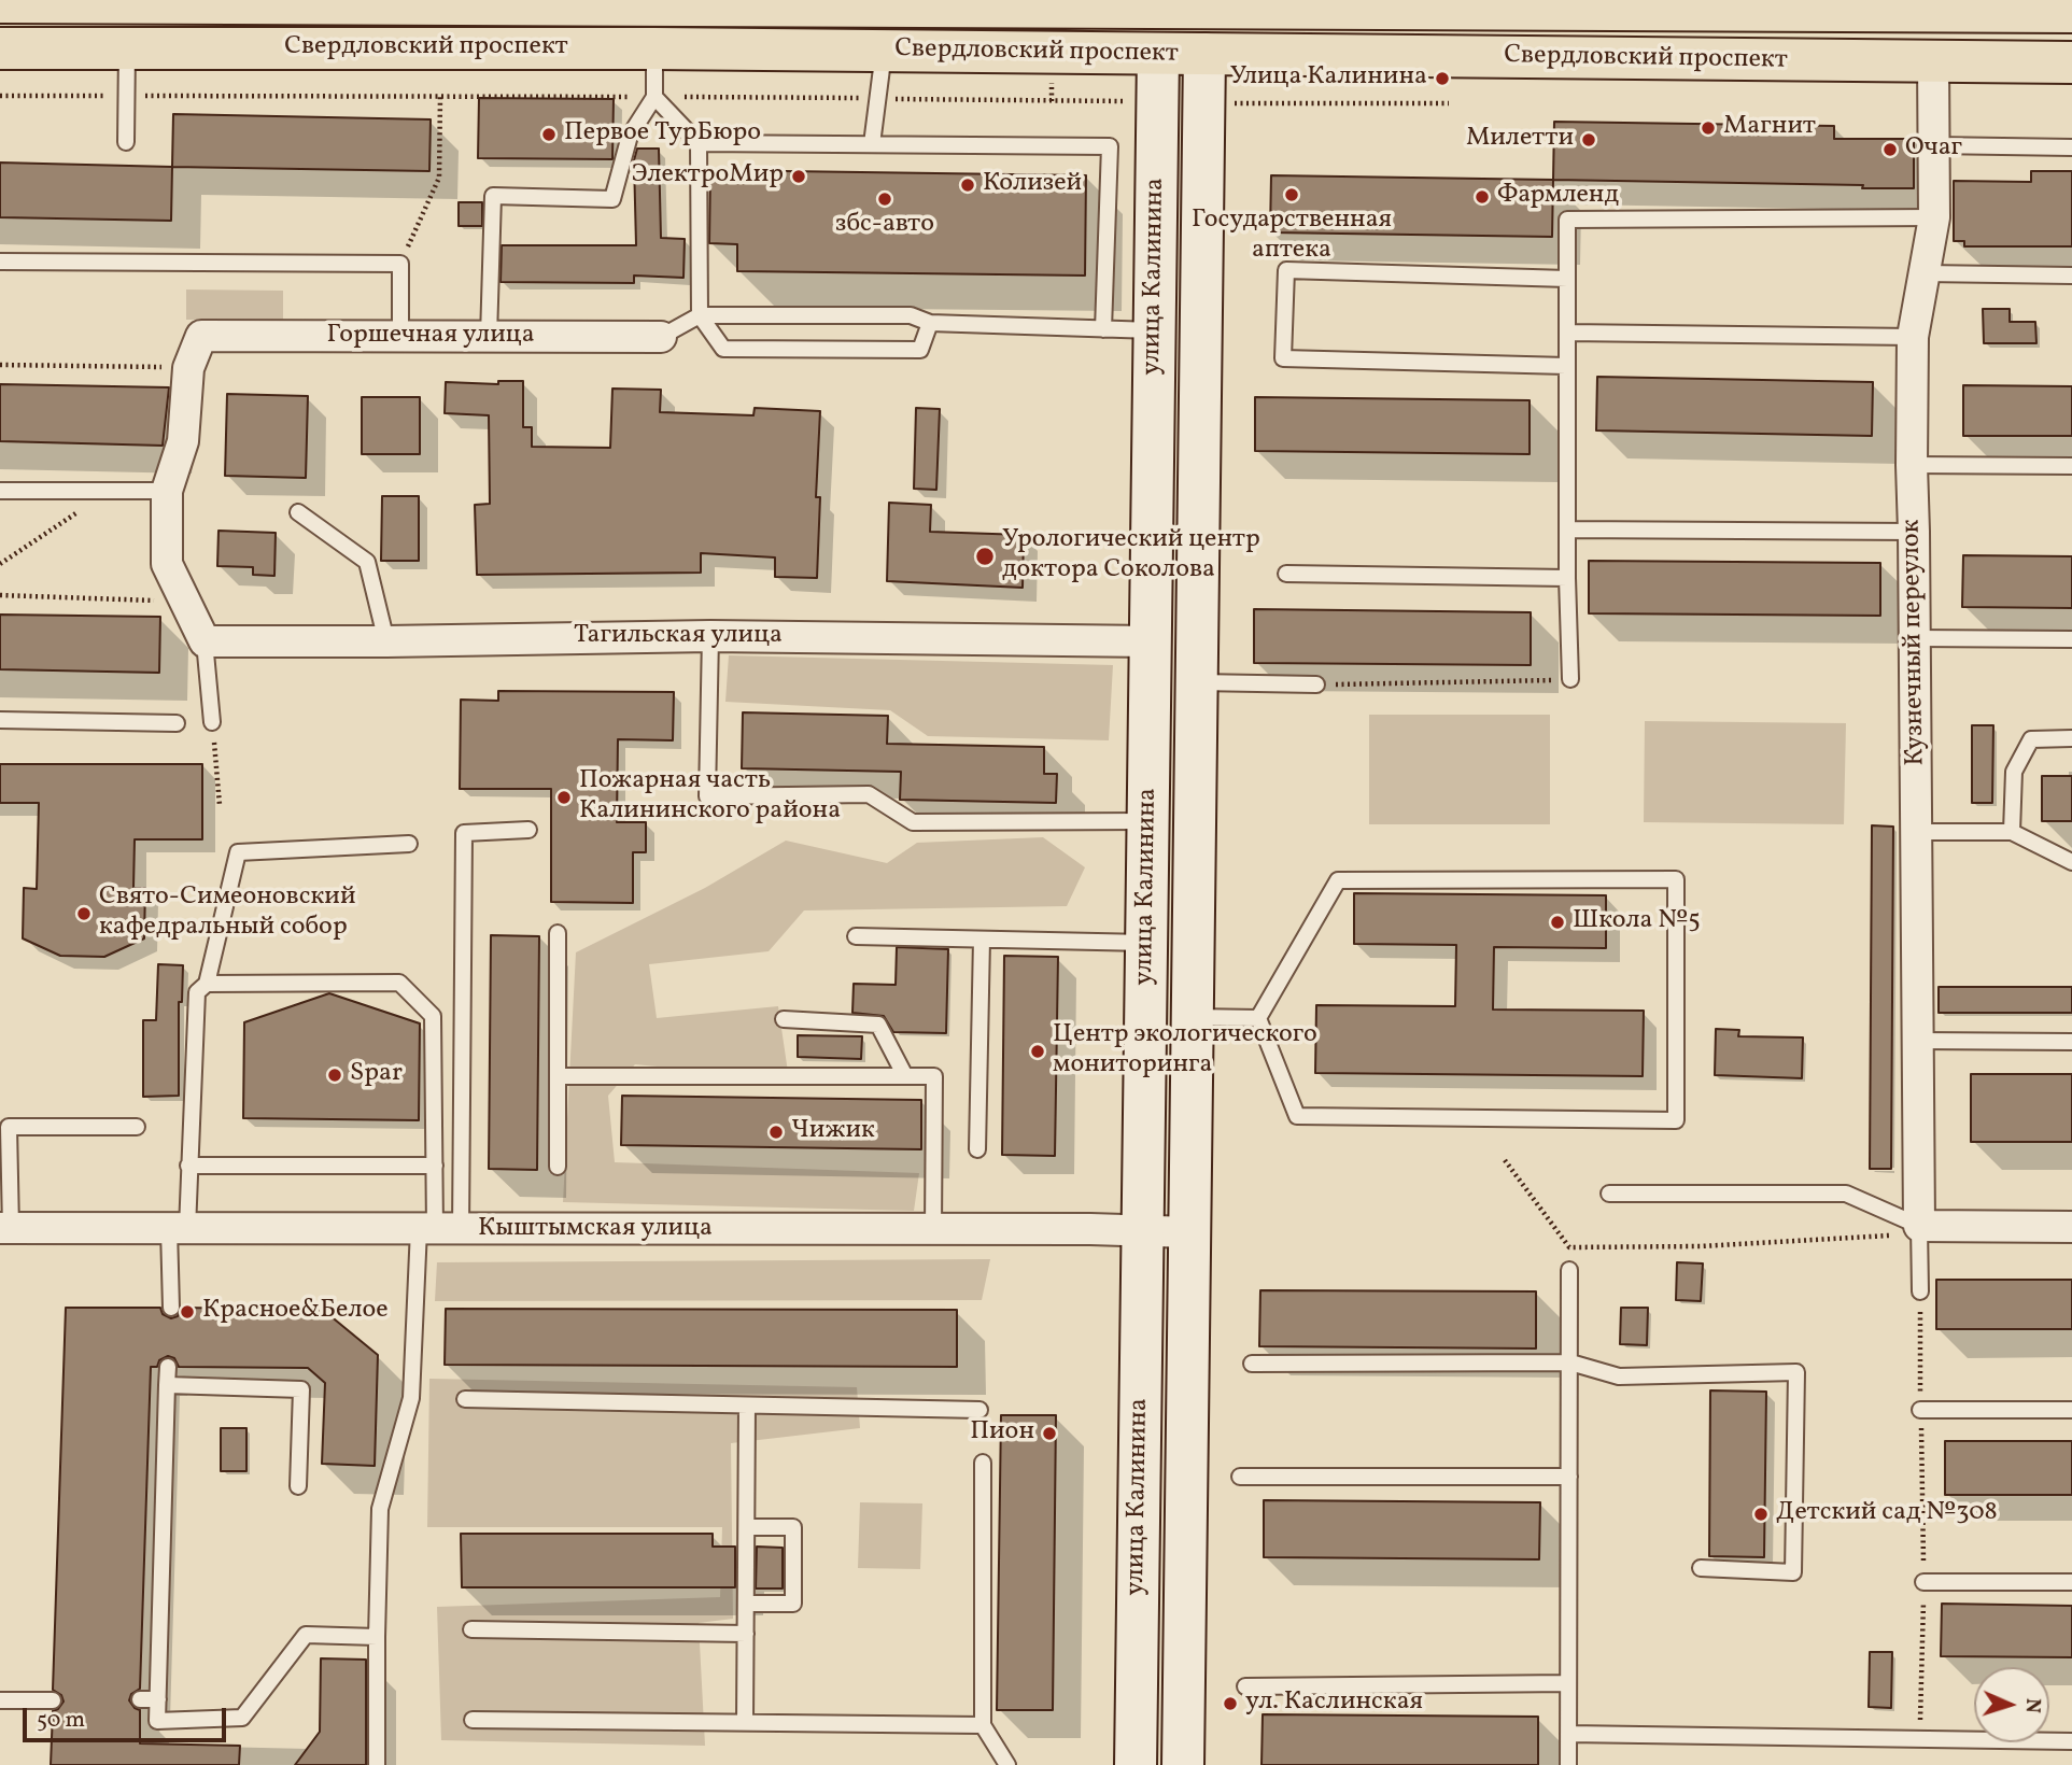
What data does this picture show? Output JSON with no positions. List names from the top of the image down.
{
  "streets": {
    "main road": ["Свердловский проспект", "улица Калинина"],
    "street": [
      "Горшечная улица",
      "Тагильская улица",
      "Кузнечный переулок",
      "Кыштымская улица"
    ]
  },
  "crossings": [
    ["Свердловский проспект", "улица Калинина"],
    ["Свердловский проспект", "Кузнечный переулок"],
    ["улица Калинина", "Тагильская улица"],
    ["улица Калинина", "Кыштымская улица"]
  ],
  "places": [
    "Улица Калинина",
    "Магнит",
    "Первое ТурБюро",
    "Милетти",
    "Очаг",
    "ЭлектроМир",
    "Колизей",
    "Государственная аптека",
    "Фармленд",
    "збс-авто",
    "Урологический центр доктора Соколова",
    "Пожарная часть Калининского района",
    "Свято-Симеоновский кафедральный собор",
    "Школа №5",
    "Центр экологического мониторинга",
    "Spar",
    "Чижик",
    "Красное&Белое",
    "Пион",
    "Детский сад №308",
    "ул. Каслинская"
  ],
  "scale_bar": "50 m",
  "north": "right"
}
